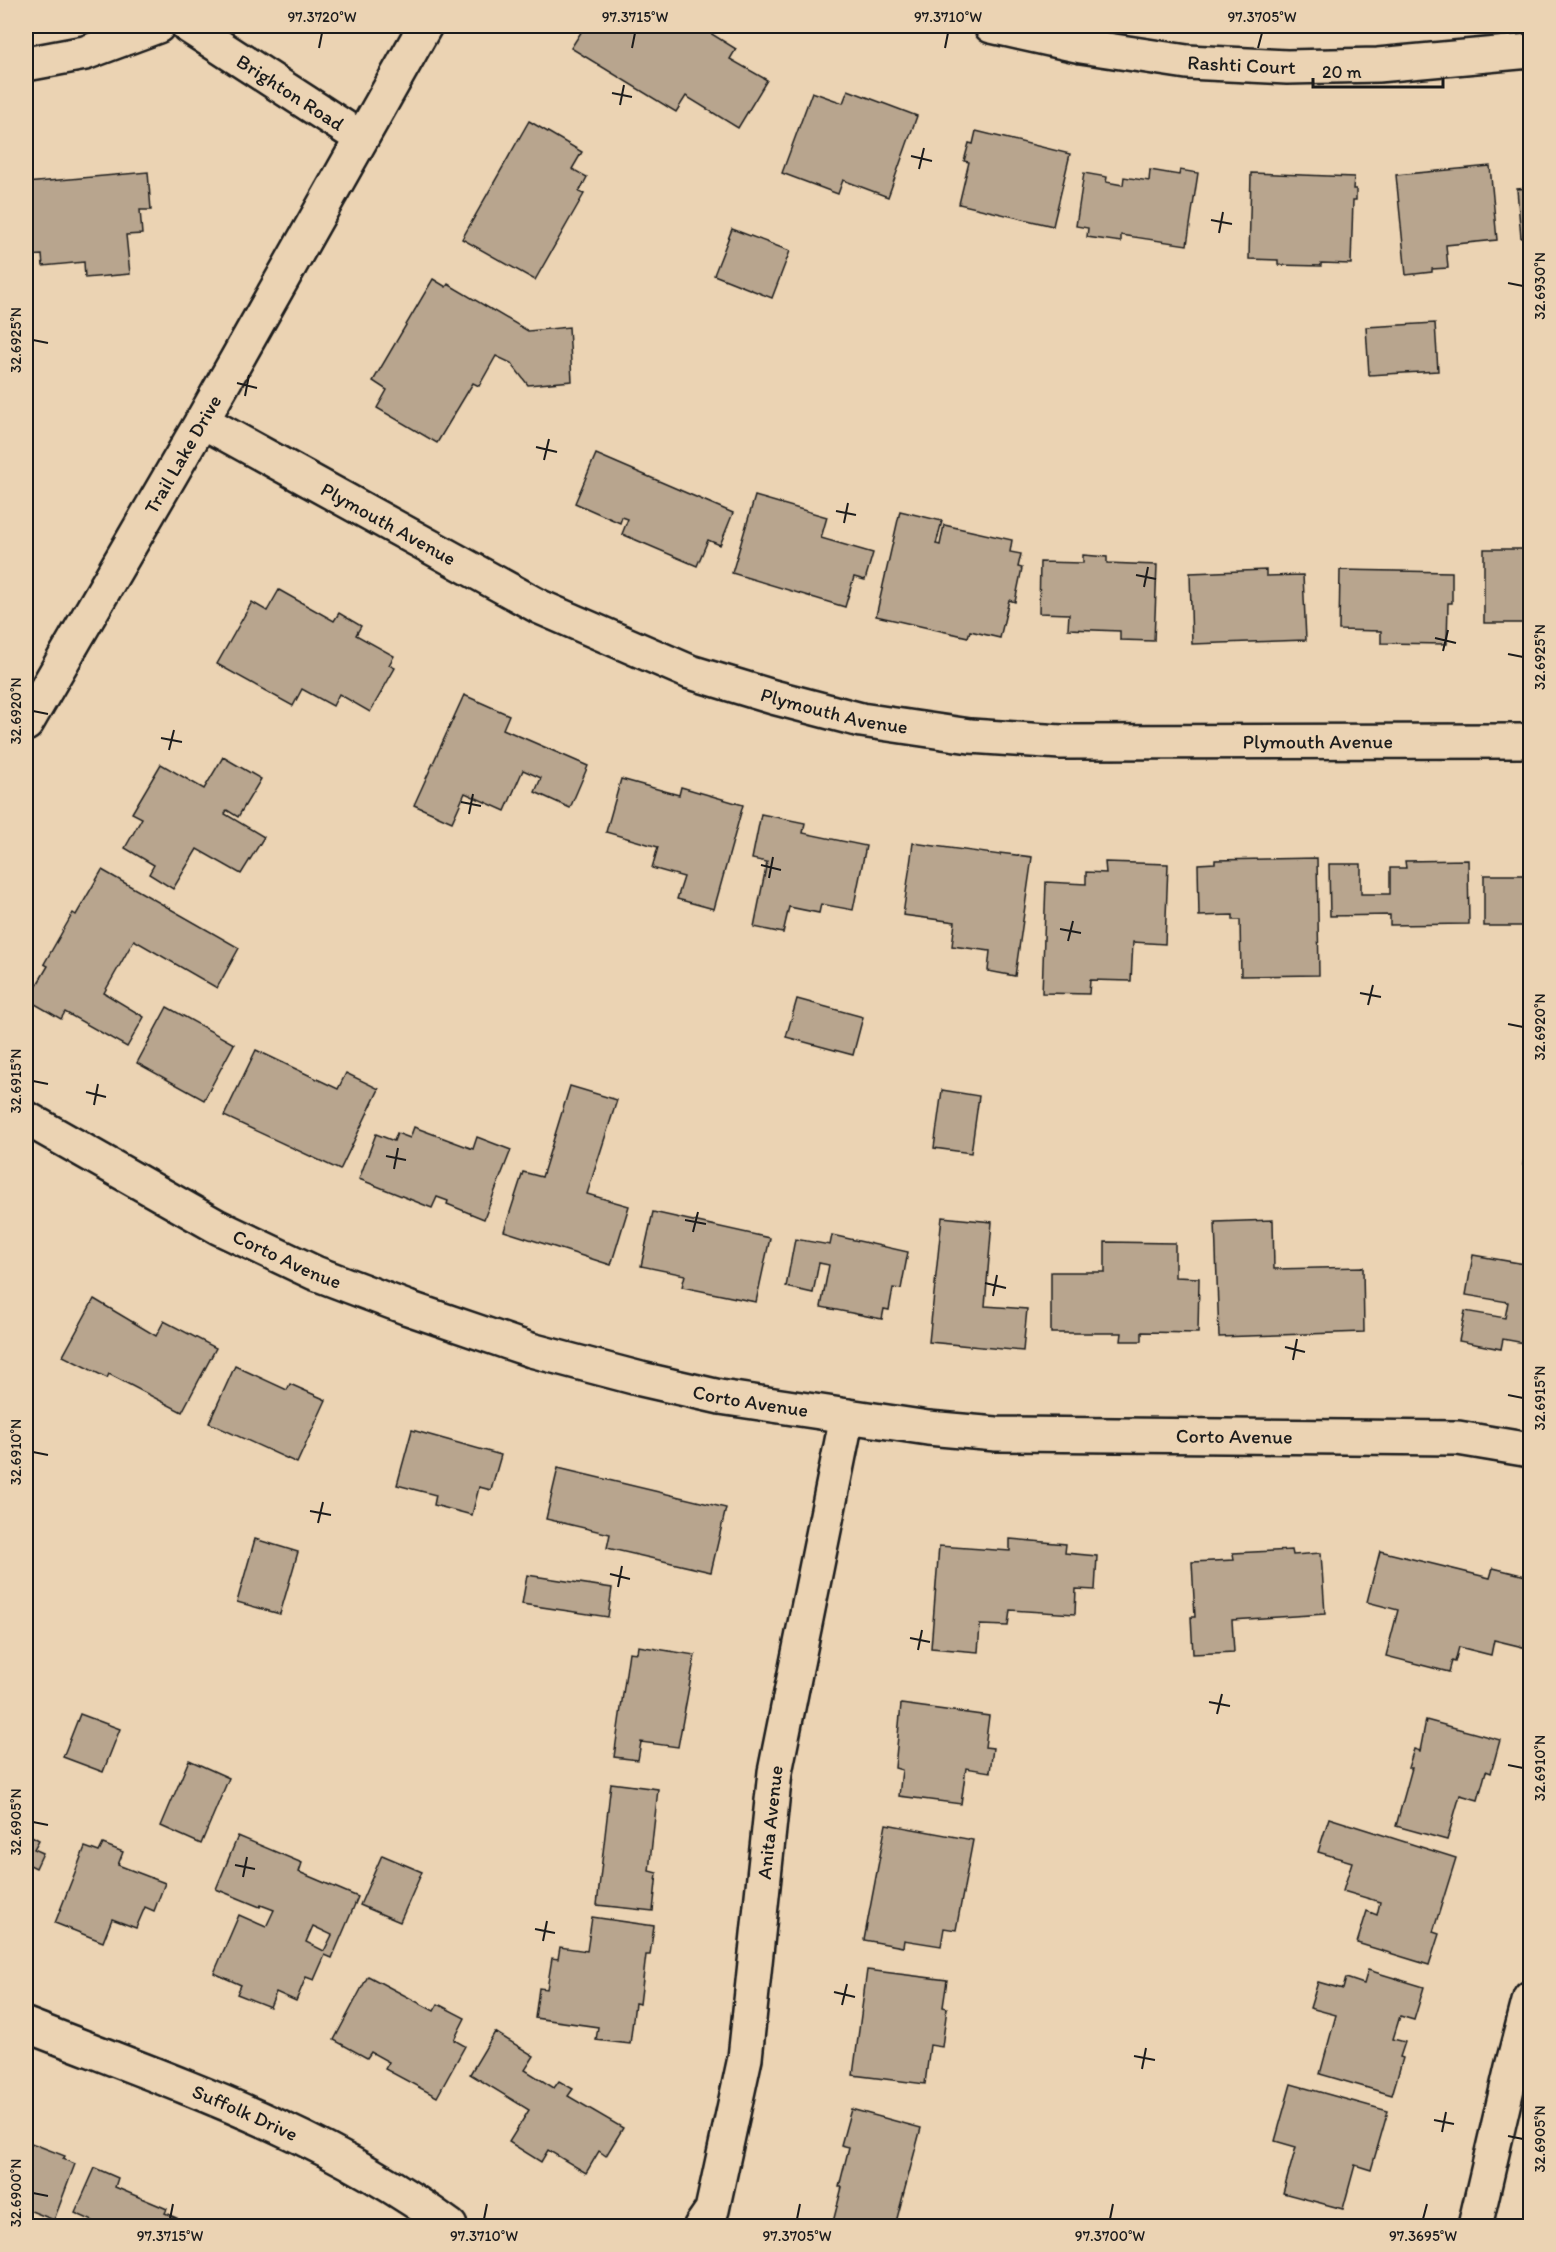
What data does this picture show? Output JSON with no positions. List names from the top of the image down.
{
  "streets": {
    "street": [
      "Rashti Court",
      "Brighton Road",
      "Trail Lake Drive",
      "Plymouth Avenue",
      "Corto Avenue",
      "Anita Avenue",
      "Suffolk Drive"
    ]
  },
  "crossings": [
    ["Brighton Road", "Trail Lake Drive"],
    ["Trail Lake Drive", "Plymouth Avenue"],
    ["Corto Avenue", "Anita Avenue"]
  ],
  "scale_bar": "20 m",
  "coordinates": [
    "97.3720°W",
    "97.3715°W",
    "97.3710°W",
    "97.3705°W",
    "32.6930°N",
    "32.6925°N",
    "32.6920°N",
    "32.6915°N",
    "32.6910°N",
    "32.6905°N",
    "32.6900°N",
    "97.3700°W",
    "97.3695°W"
  ]
}
